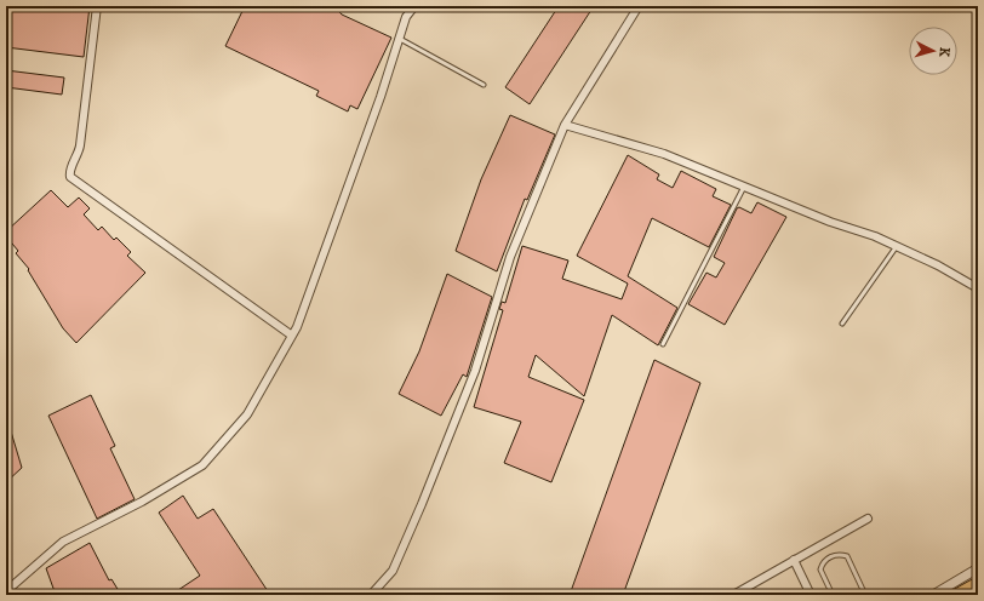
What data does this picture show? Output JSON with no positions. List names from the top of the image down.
{
  "north": "right"
}
